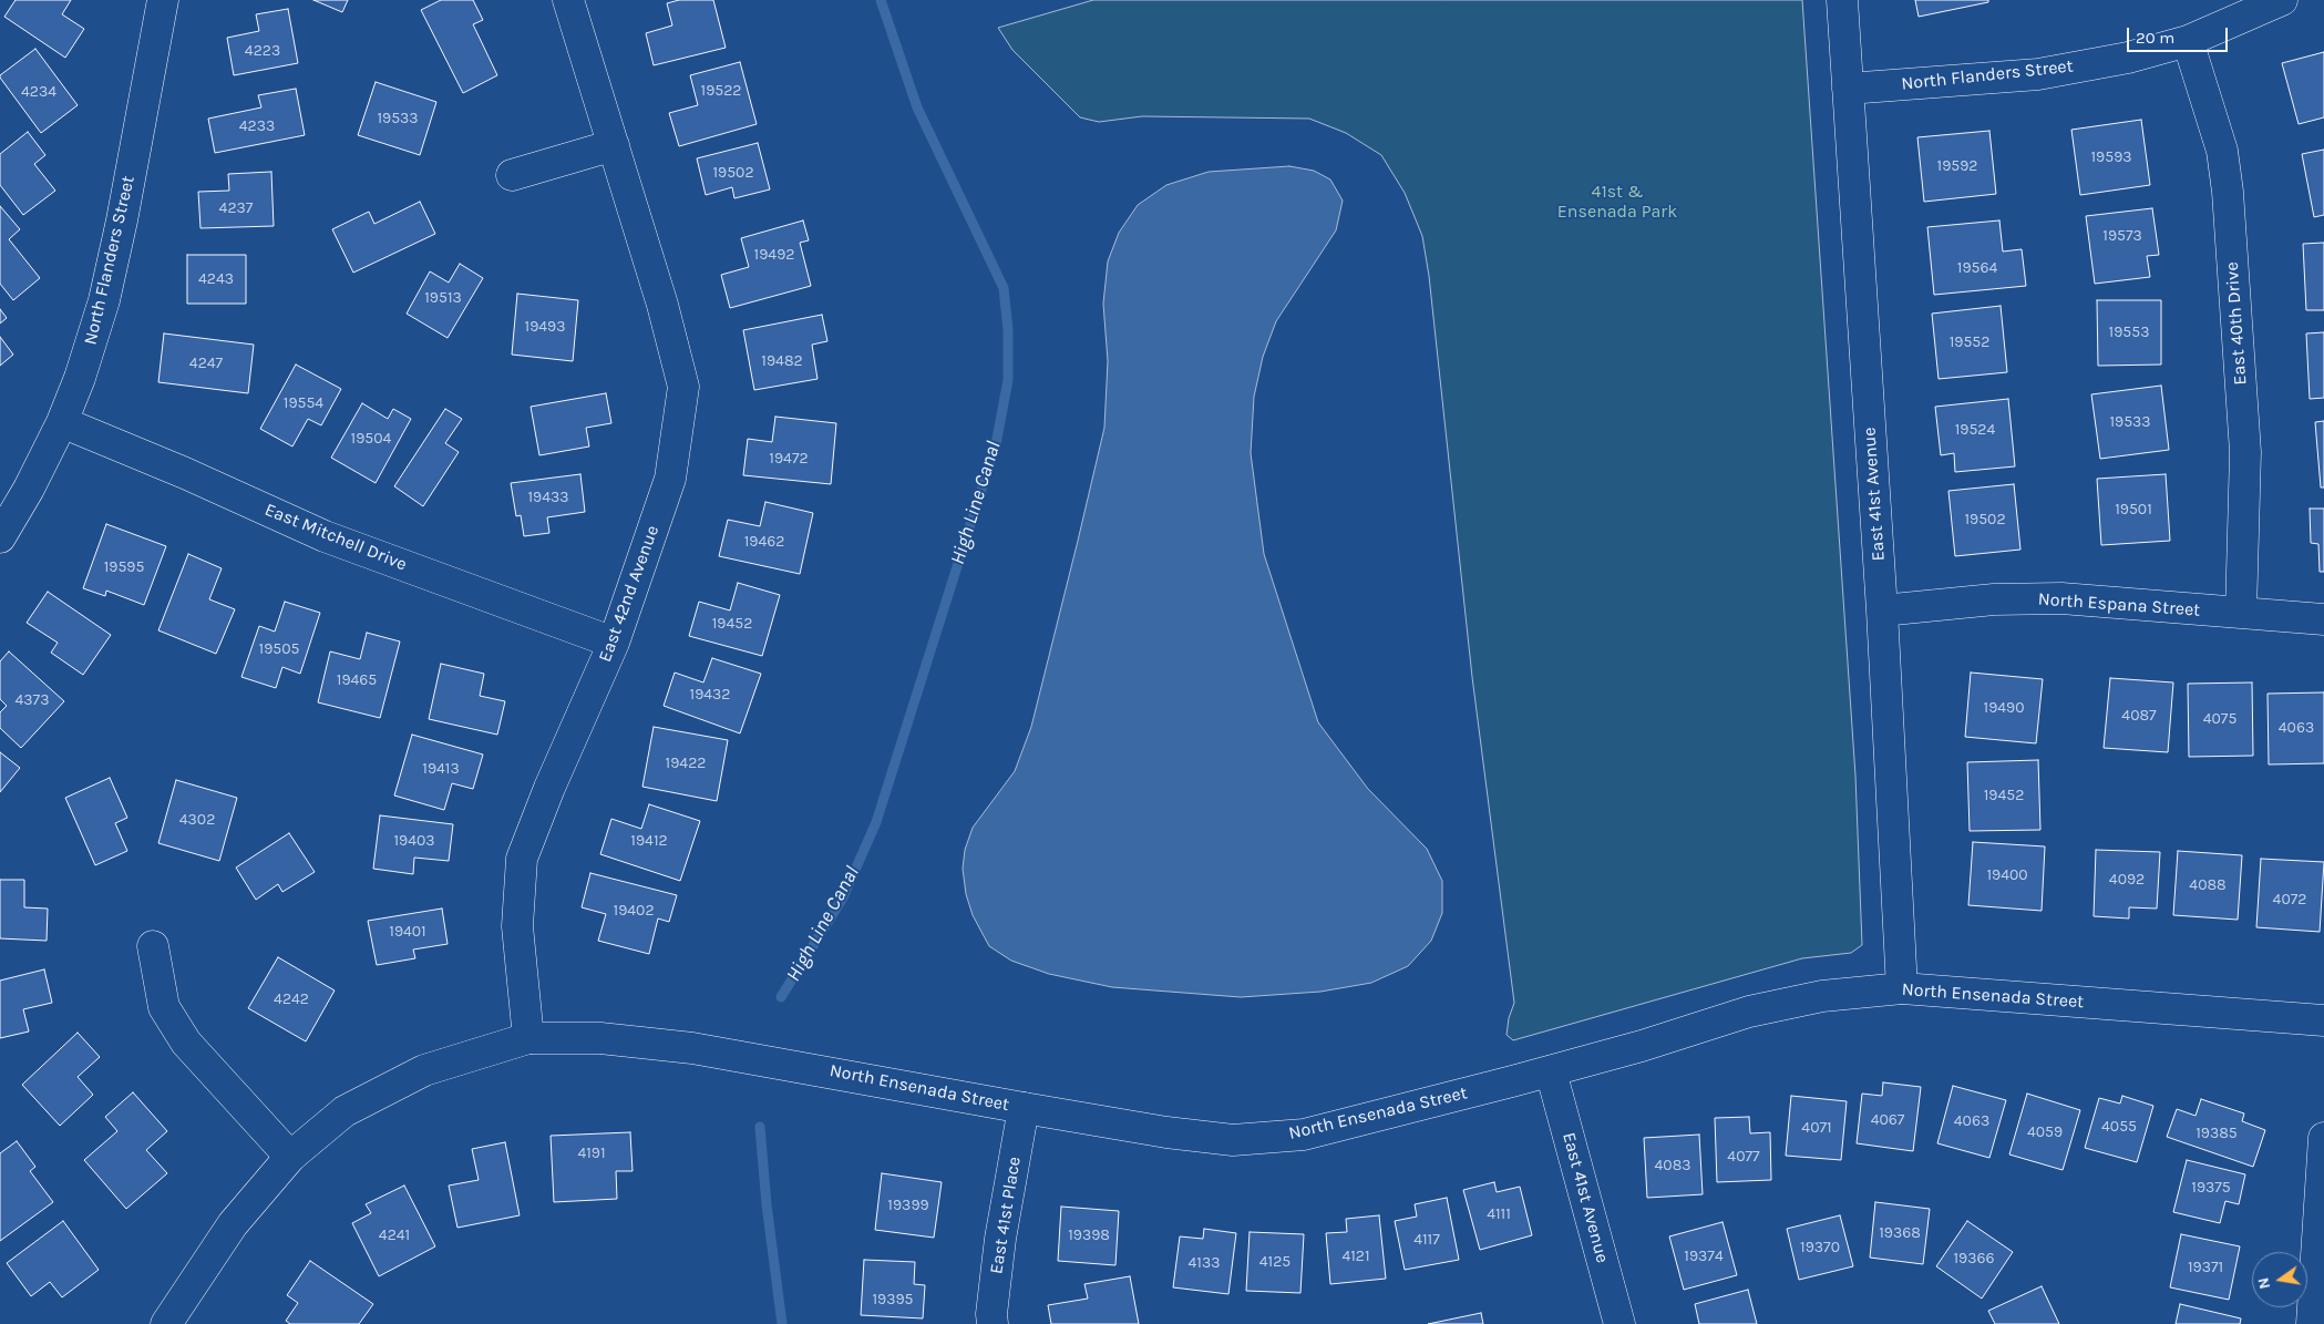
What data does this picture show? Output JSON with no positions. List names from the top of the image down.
{
  "streets": {
    "street": [
      "North Flanders Street",
      "East 40th Drive",
      "East 41st Avenue",
      "East Mitchell Drive",
      "East 42nd Avenue",
      "North Espana Street",
      "North Ensenada Street",
      "East 41st Place"
    ]
  },
  "crossings": [
    ["North Flanders Street", "East 40th Drive"],
    ["North Flanders Street", "East 41st Avenue"],
    ["North Flanders Street", "East Mitchell Drive"],
    ["East 40th Drive", "North Espana Street"],
    ["East 41st Avenue", "North Espana Street"],
    ["East 41st Avenue", "North Ensenada Street"],
    ["East Mitchell Drive", "East 42nd Avenue"],
    ["East 42nd Avenue", "North Ensenada Street"],
    ["North Ensenada Street", "East 41st Place"]
  ],
  "water": ["High Line Canal"],
  "parks": ["41st & Ensenada Park"],
  "house_numbers": [
    "4223",
    "19522",
    "4234",
    "19533",
    "4233",
    "19593",
    "19592",
    "19502",
    "4237",
    "19573",
    "19492",
    "19564",
    "4243",
    "19513",
    "19493",
    "19553",
    "19552",
    "19482",
    "4247",
    "19554",
    "19533",
    "19524",
    "19504",
    "19472",
    "19433",
    "19501",
    "19502",
    "19462",
    "19595",
    "19452",
    "19505",
    "19465",
    "19432",
    "4373",
    "19490",
    "4087",
    "4075",
    "4063",
    "19422",
    "19413",
    "19452",
    "4302",
    "19403",
    "19412",
    "19400",
    "4092",
    "4088",
    "4072",
    "19402",
    "19401",
    "4242",
    "4067",
    "4063",
    "4055",
    "4071",
    "4059",
    "19385",
    "4191",
    "4077",
    "4083",
    "19375",
    "19399",
    "4111",
    "19368",
    "4241",
    "19398",
    "4117",
    "19370",
    "4121",
    "19374",
    "19366",
    "4125",
    "4133",
    "19371",
    "19395"
  ],
  "scale_bar": "20 m",
  "north": "left"
}
